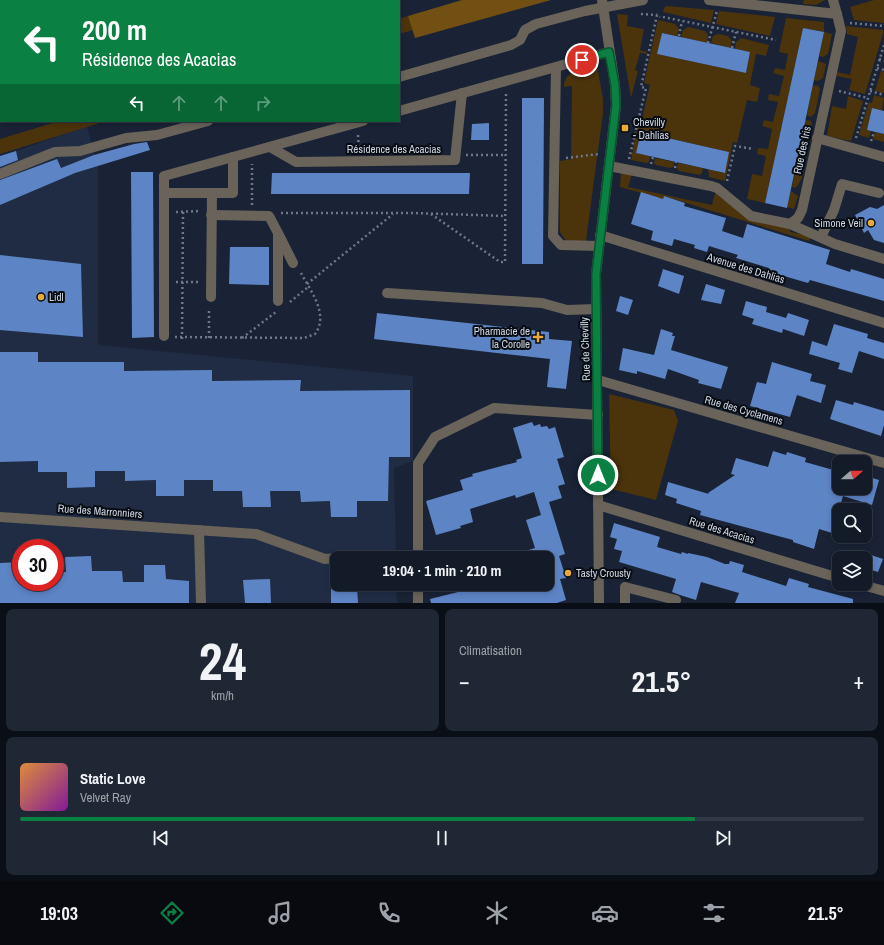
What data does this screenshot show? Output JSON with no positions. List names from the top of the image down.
{
  "streets": {
    "street": [
      "Résidence des Acacias",
      "Rue des Iris",
      "Avenue des Dahlias",
      "Rue de Chevilly",
      "Rue des Cyclamens",
      "Rue des Marronniers",
      "Rue des Acacias"
    ]
  },
  "crossings": [
    ["Avenue des Dahlias", "Rue de Chevilly"],
    ["Rue de Chevilly", "Rue des Cyclamens"],
    ["Rue de Chevilly", "Rue des Acacias"]
  ],
  "places": {
    "transit": ["Chevilly - Dahlias"],
    "other": ["Simone Veil", "Lidl", "Tasty Crousty"],
    "health": ["Pharmacie de la Corolle"]
  },
  "north": "right",
  "page": {
    "turn": ["200 m", "Résidence des Acacias"],
    "limit": "30",
    "trip": "19:04 · 1 min · 210 m",
    "tile": [
      ["24", "km/h"],
      "Climatisation"
    ],
    "heat": ["−", "21.5°", "+"],
    "song": ["Static Love", "Velvet Ray"],
    "tabs": ["19:03", "21.5°"]
  }
}
